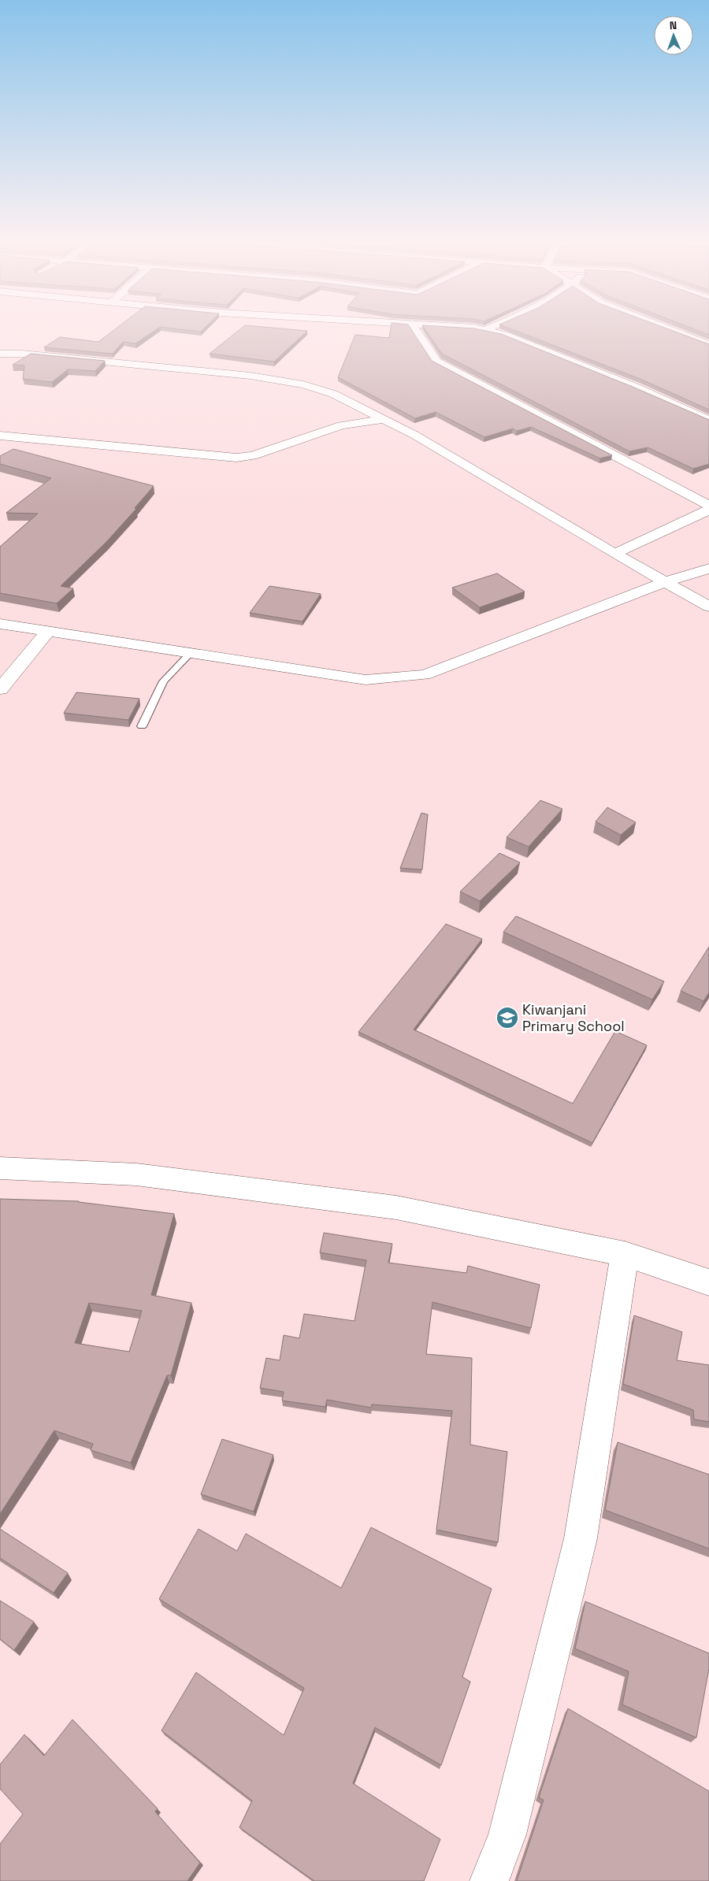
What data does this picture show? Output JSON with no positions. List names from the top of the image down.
{
  "places": {
    "school or university": ["Kiwanjani Primary School"]
  },
  "north": "top"
}
